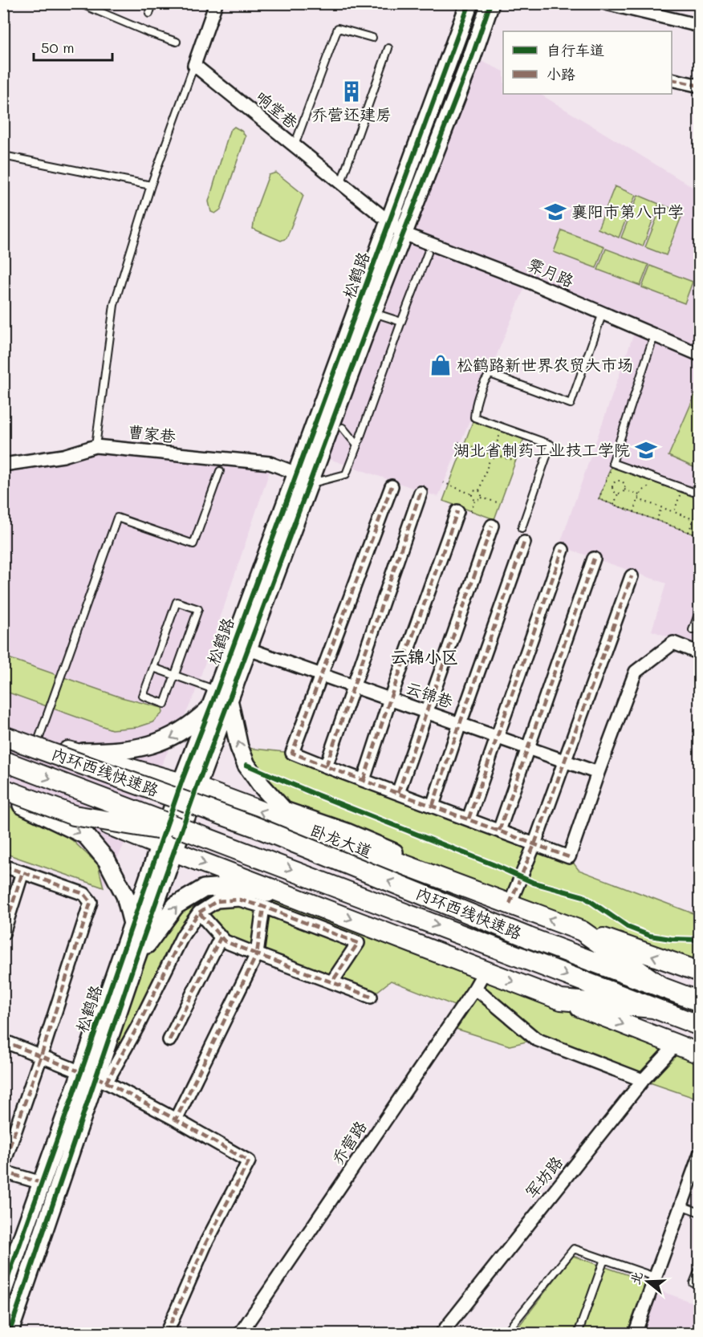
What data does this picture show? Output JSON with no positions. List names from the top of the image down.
{
  "streets": {
    "highway": ["内环西线快速路", "卧龙大道"],
    "main road": ["松鹤路"],
    "street": [
      "响堂巷",
      "霁月路",
      "曹家巷",
      "云锦巷",
      "乔营路",
      "军坊路"
    ]
  },
  "crossings": [
    ["响堂巷", "霁月路"],
    ["响堂巷", "松鹤路"],
    ["霁月路", "松鹤路"],
    ["松鹤路", "曹家巷"],
    ["松鹤路", "云锦巷"],
    ["松鹤路", "卧龙大道"],
    ["内环西线快速路", "卧龙大道"]
  ],
  "districts": ["云锦小区"],
  "places": {
    "building": ["乔营还建房"],
    "school or university": ["襄阳市第八中学", "湖北省制药工业技工学院"],
    "shop": ["松鹤路新世界农贸大市场"]
  },
  "legend": ["自行车道", "小路"],
  "scale_bar": "50 m",
  "north": "left"
}
